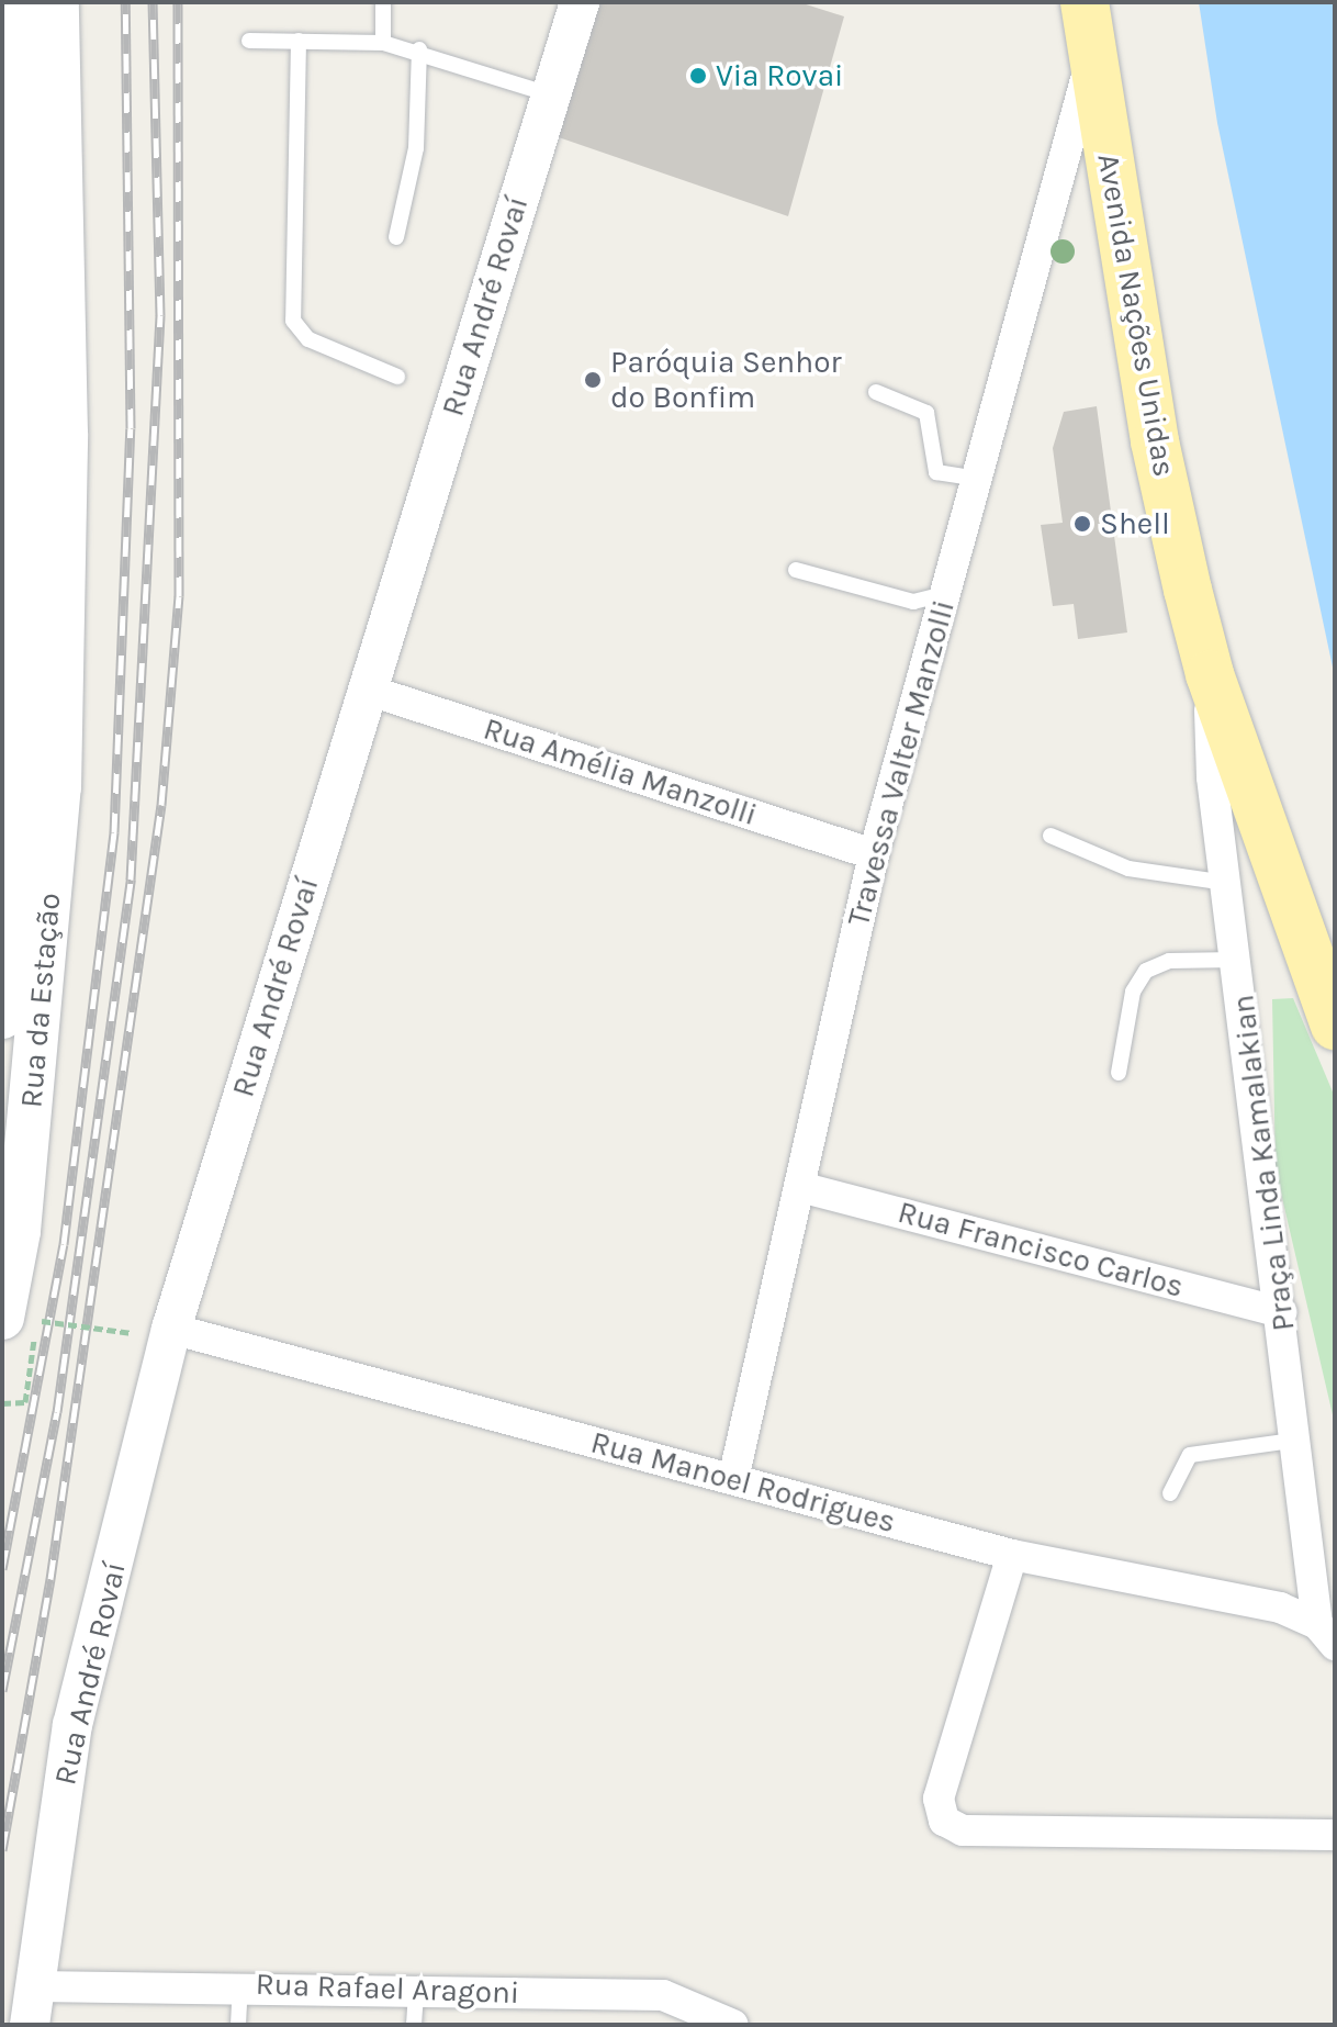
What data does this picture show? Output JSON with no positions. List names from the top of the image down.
{
  "streets": {
    "main road": ["Avenida Nações Unidas", "Rua da Estação"],
    "street": [
      "Rua André Rovaí",
      "Travessa Valter Manzolli",
      "Rua Amélia Manzolli",
      "Praça Linda Kamalakian",
      "Rua Francisco Carlos",
      "Rua Manoel Rodrigues",
      "Rua Rafael Aragoni"
    ]
  },
  "crossings": [
    ["Rua André Rovaí", "Rua Amélia Manzolli"],
    ["Rua André Rovaí", "Rua Manoel Rodrigues"],
    ["Rua André Rovaí", "Rua Rafael Aragoni"],
    ["Avenida Nações Unidas", "Travessa Valter Manzolli"],
    ["Avenida Nações Unidas", "Praça Linda Kamalakian"],
    ["Travessa Valter Manzolli", "Rua Amélia Manzolli"],
    ["Travessa Valter Manzolli", "Rua Francisco Carlos"],
    ["Travessa Valter Manzolli", "Rua Manoel Rodrigues"],
    ["Praça Linda Kamalakian", "Rua Francisco Carlos"],
    ["Praça Linda Kamalakian", "Rua Manoel Rodrigues"]
  ],
  "places": ["Via Rovai", "Paróquia Senhor do Bonfim", "Shell"]
}
